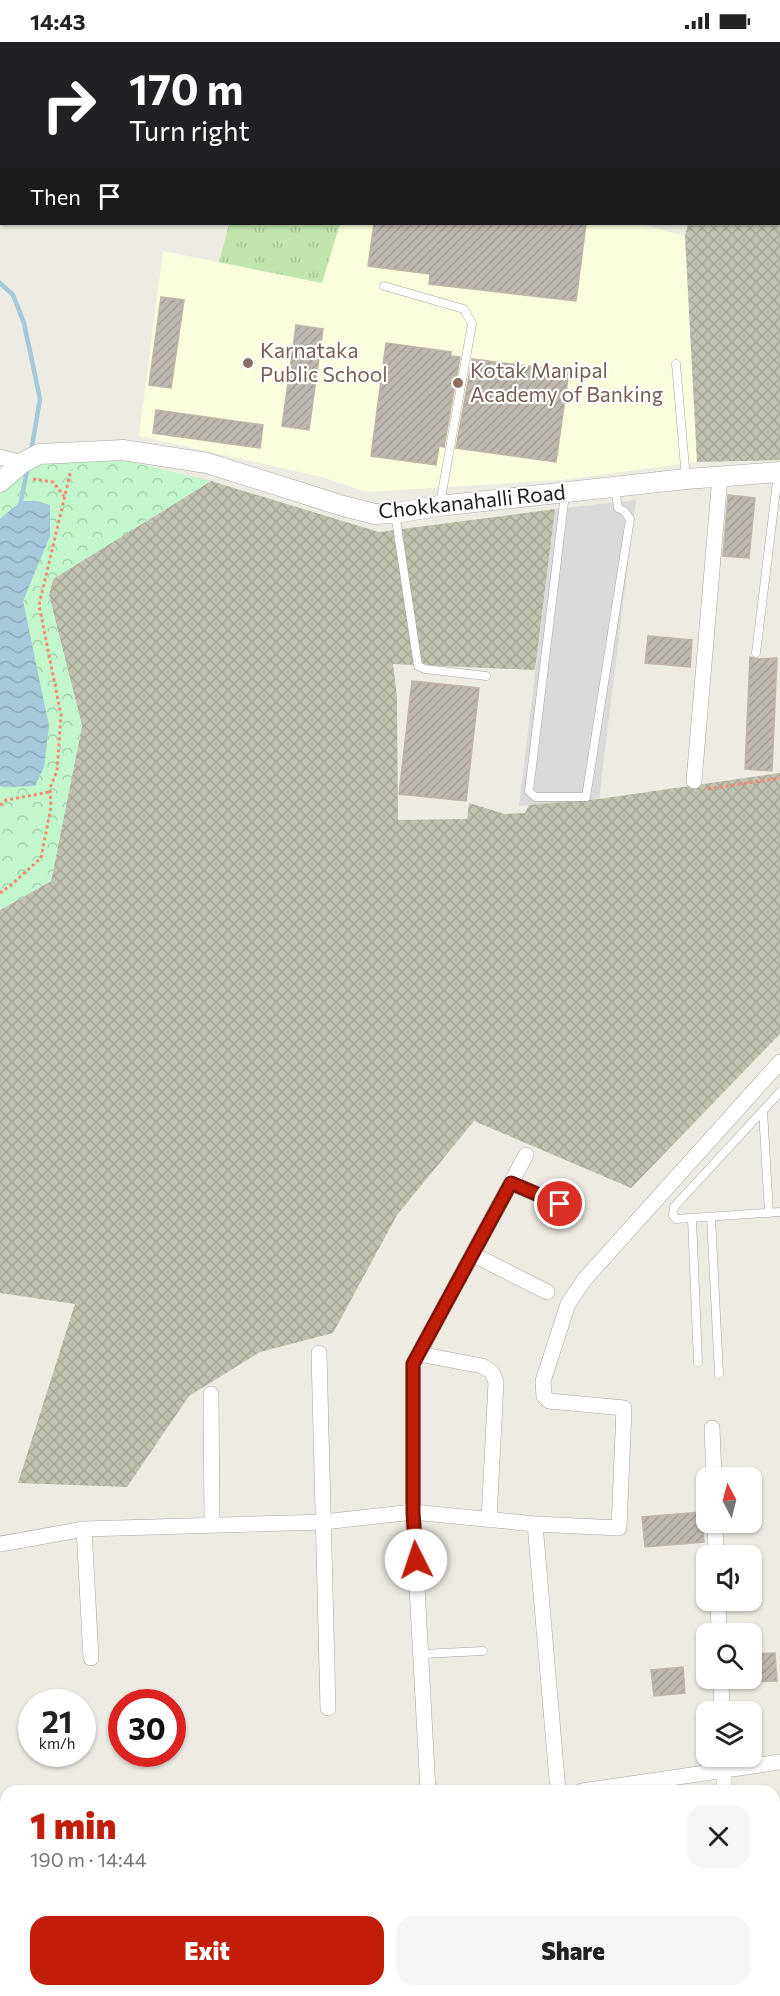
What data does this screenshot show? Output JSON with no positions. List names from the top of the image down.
{
  "streets": {
    "street": ["Chokkanahalli Road"]
  },
  "places": ["Karnataka Public School", "Kotak Manipal Academy of Banking"],
  "north": "top",
  "page": {
    "status": "14:43",
    "turn": ["170 m", "Turn right"],
    "then": "Then",
    "speed": "21 km/h",
    "limit": "30",
    "heading": ["1 min", "190 m · 14:44"],
    "buttons": ["Exit", "Share"]
  }
}
